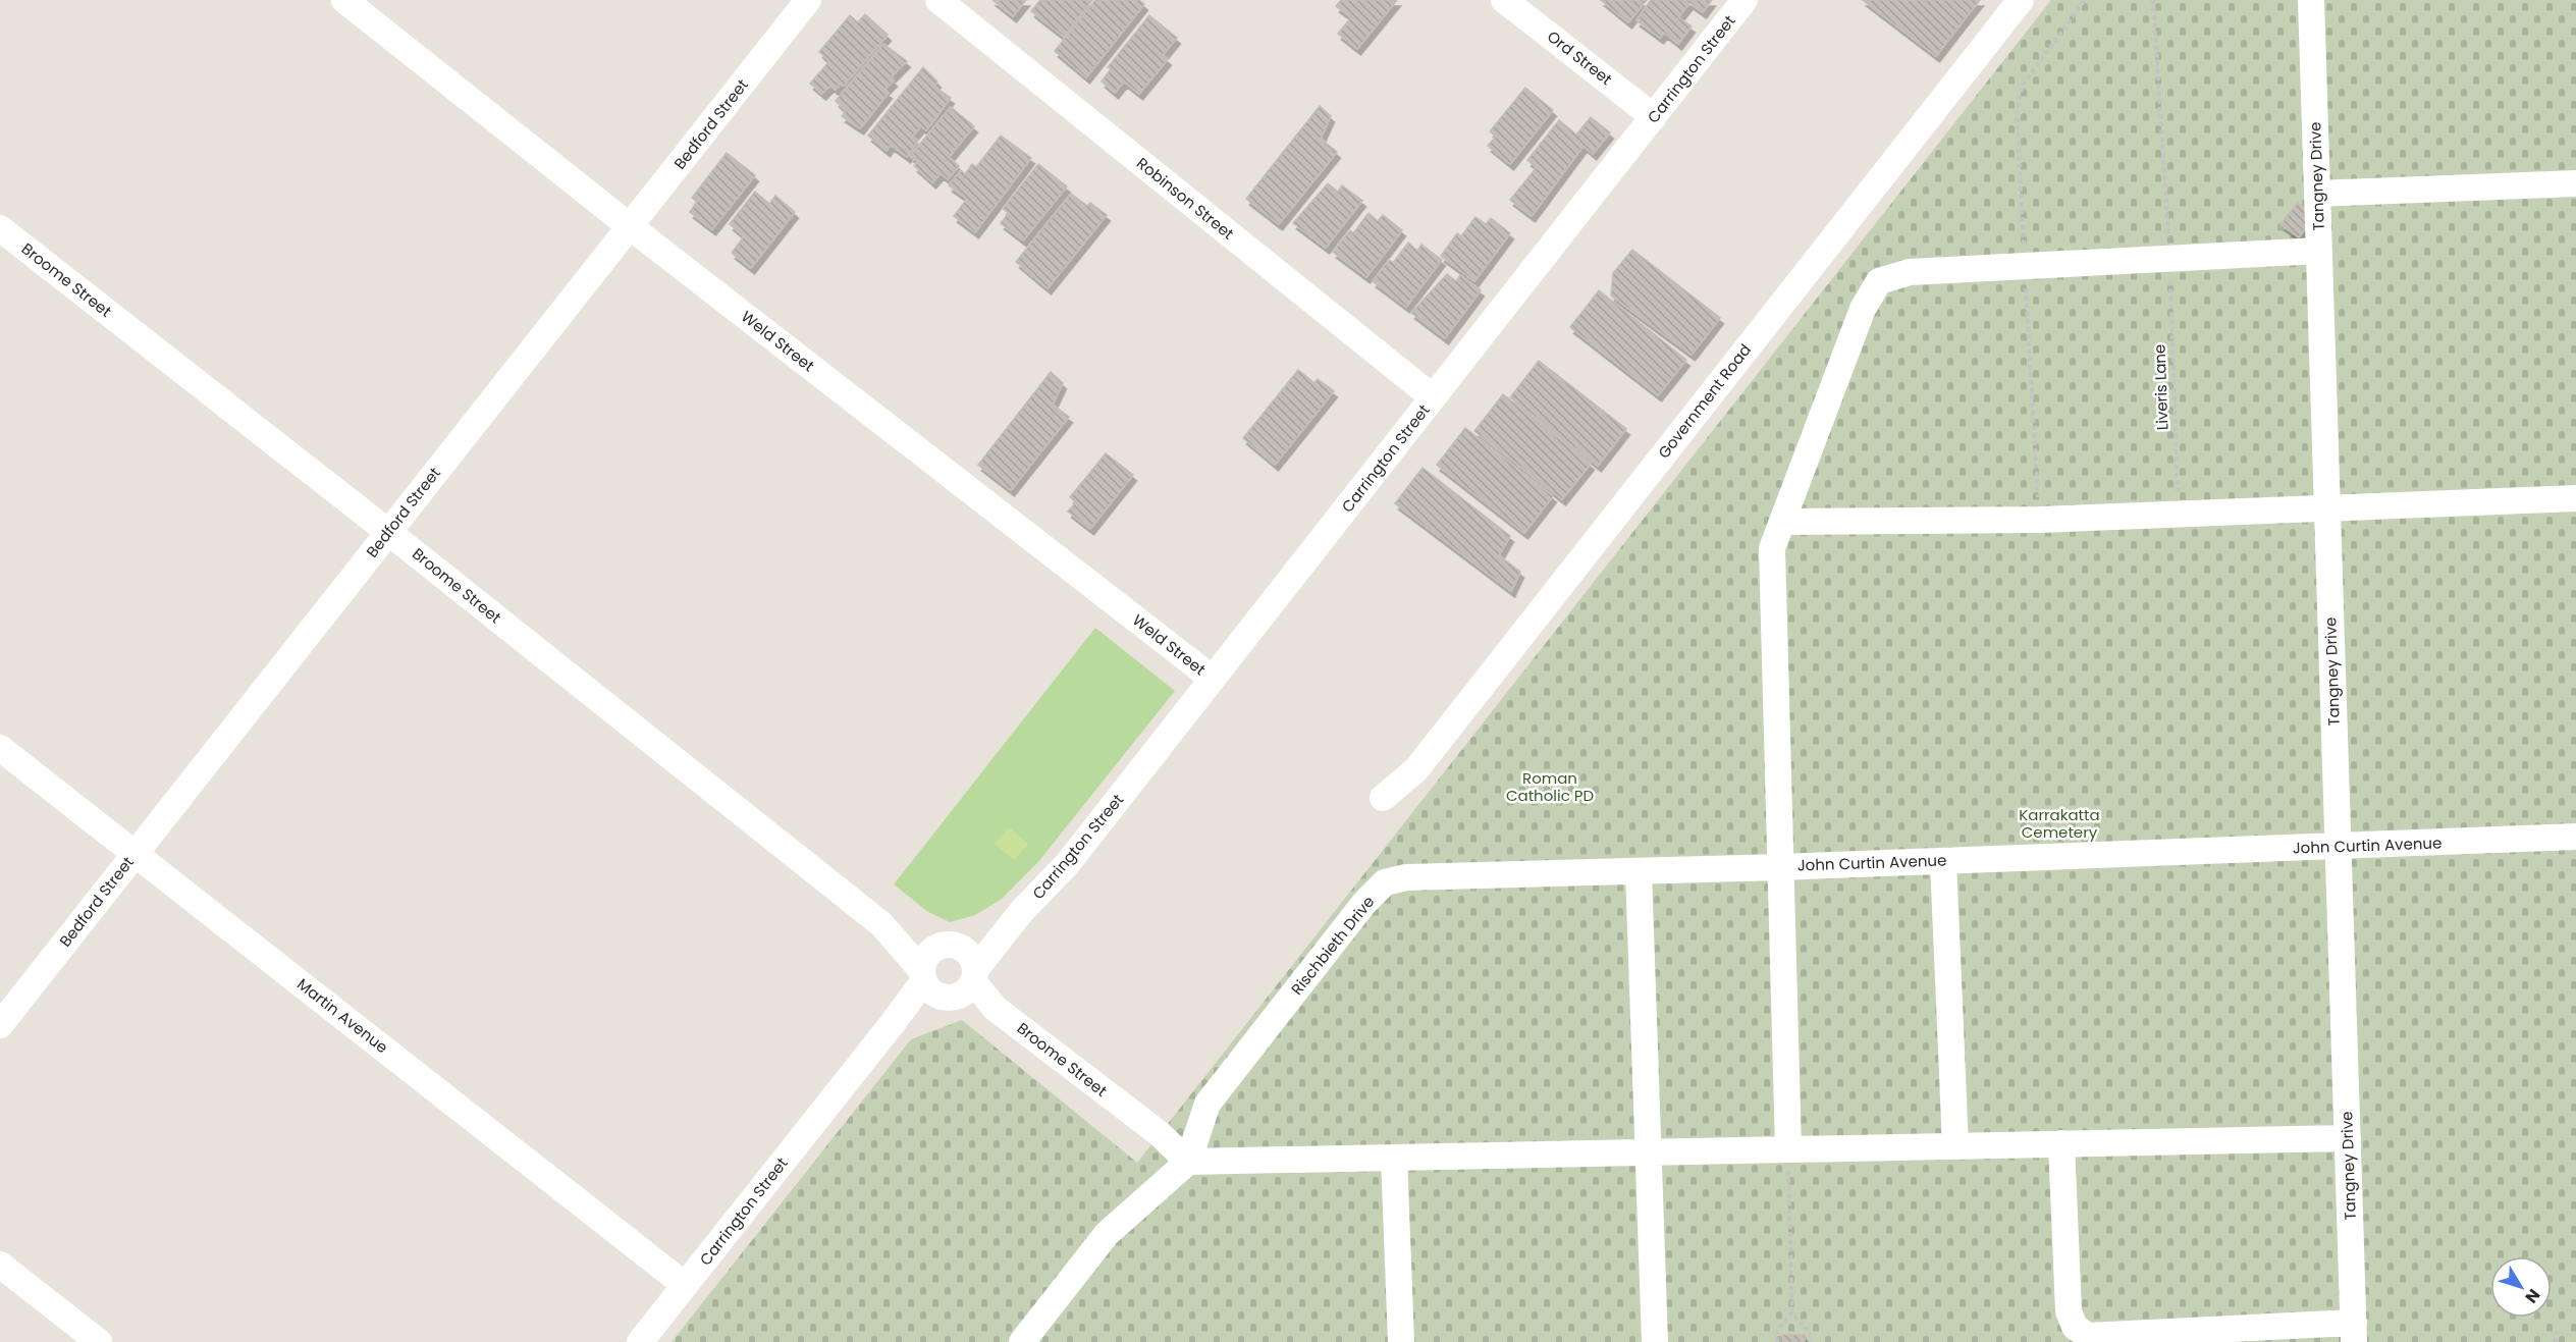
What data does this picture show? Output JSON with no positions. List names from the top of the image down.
{
  "streets": {
    "street": [
      "Ord Street",
      "Carrington Street",
      "Bedford Street",
      "Tangney Drive",
      "Robinson Street",
      "Broome Street",
      "Weld Street",
      "Government Road",
      "John Curtin Avenue",
      "Rischbieth Drive",
      "Martin Avenue"
    ],
    "path": ["Liveris Lane"]
  },
  "crossings": [
    ["Ord Street", "Carrington Street"],
    ["Carrington Street", "Robinson Street"],
    ["Carrington Street", "Broome Street"],
    ["Carrington Street", "Weld Street"],
    ["Carrington Street", "Martin Avenue"],
    ["Bedford Street", "Broome Street"],
    ["Bedford Street", "Weld Street"],
    ["Bedford Street", "Martin Avenue"],
    ["Tangney Drive", "John Curtin Avenue"],
    ["Broome Street", "Rischbieth Drive"],
    ["John Curtin Avenue", "Rischbieth Drive"]
  ],
  "parks": ["Roman Catholic PD", "Karrakatta Cemetery"],
  "north": "bottom right"
}
